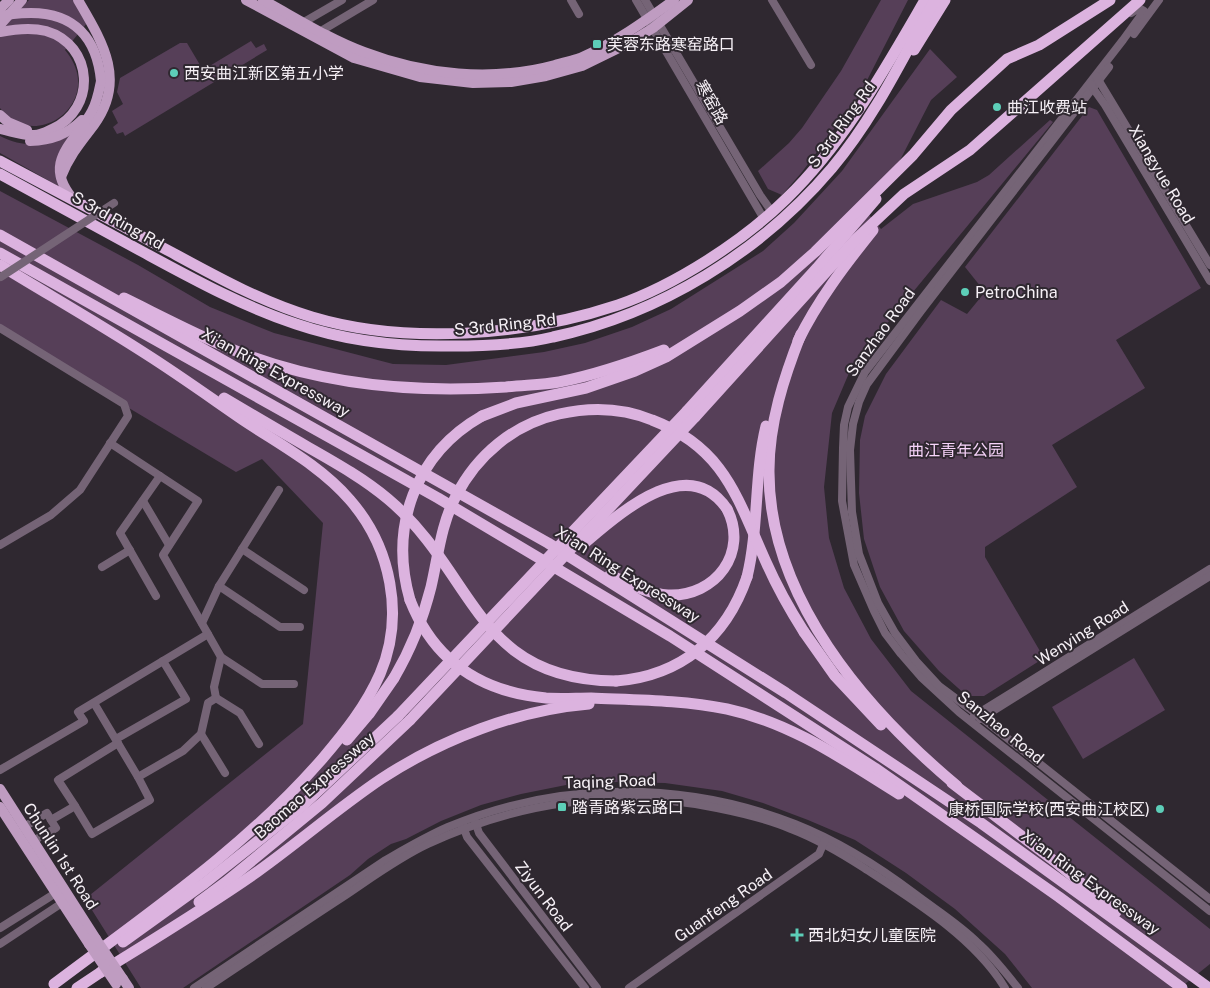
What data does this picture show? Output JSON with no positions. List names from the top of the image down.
{
  "streets": {
    "highway": ["S 3rd Ring Rd", "Xi'an Ring Expressway", "Baomao Expressway"],
    "main road": ["Chunlin 1st Road"],
    "street": [
      "寒窑路",
      "Xiangyue Road",
      "Sanzhao Road",
      "Wenying Road",
      "Taqing Road",
      "Ziyun Road",
      "Guanfeng Road"
    ]
  },
  "crossings": [
    ["寒窑路", "S 3rd Ring Rd"],
    ["Xiangyue Road", "Sanzhao Road"],
    ["Sanzhao Road", "Wenying Road"],
    ["Taqing Road", "Ziyun Road"],
    ["Taqing Road", "Guanfeng Road"]
  ],
  "parks": ["曲江青年公园"],
  "places": {
    "transit": ["芙蓉东路寒窑路口", "踏青路紫云路口"],
    "other": [
      "西安曲江新区第五小学",
      "曲江收费站",
      "PetroChina",
      "康桥国际学校(西安曲江校区)"
    ],
    "health": ["西北妇女儿童医院"]
  }
}
